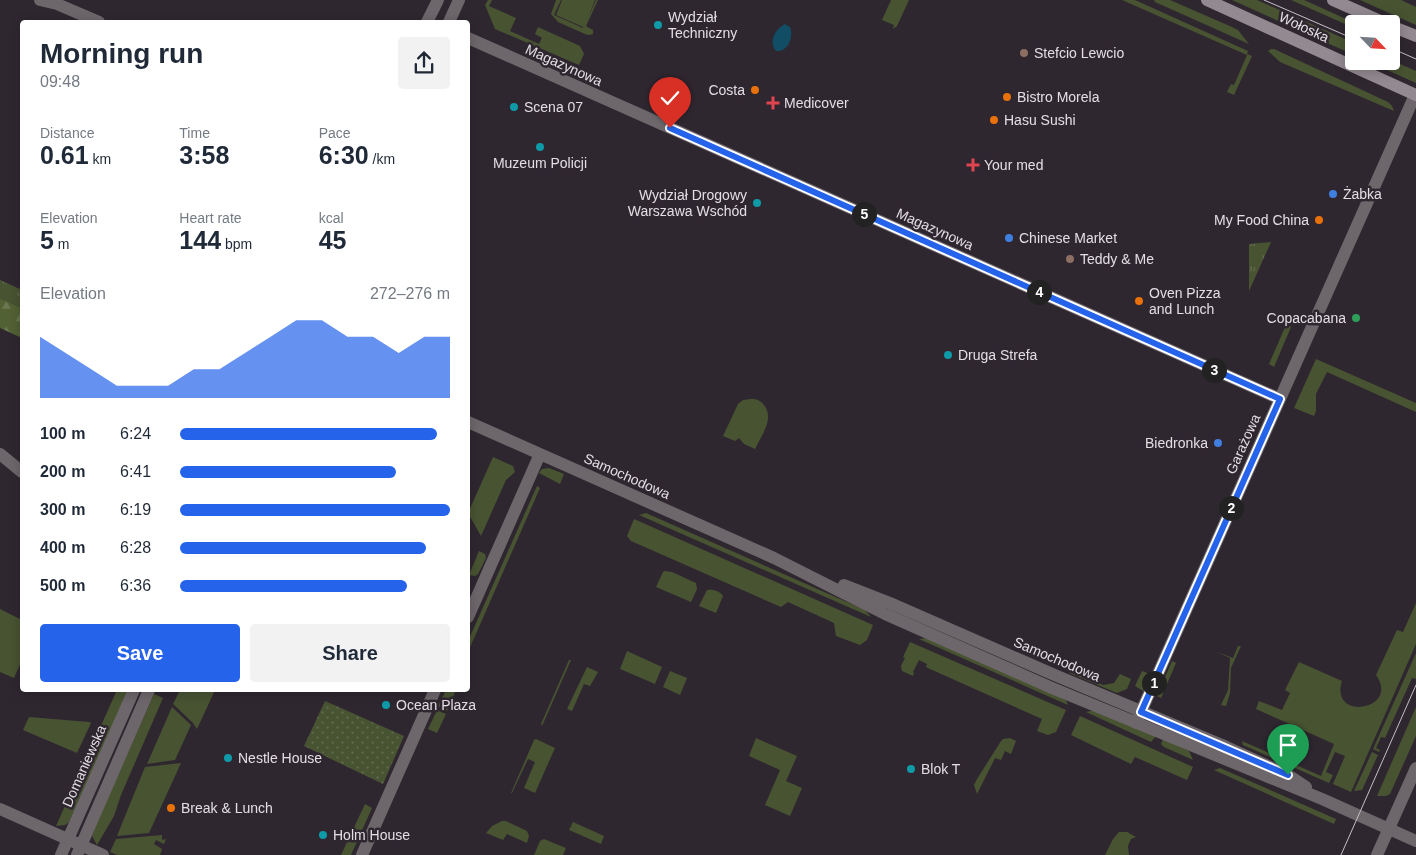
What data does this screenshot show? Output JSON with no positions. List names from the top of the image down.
{
  "streets": {
    "main road": ["Wołoska"],
    "street": [
      "Magazynowa",
      "Garażowa",
      "Samochodowa",
      "Domaniewska"
    ]
  },
  "crossings": [
    ["Wołoska", "Garażowa"],
    ["Magazynowa", "Garażowa"],
    ["Garażowa", "Samochodowa"]
  ],
  "places": {
    "other": [
      "Wydział Techniczny",
      "Stefcio Lewcio",
      "Costa",
      "Bistro Morela",
      "Scena 07",
      "Hasu Sushi",
      "Muzeum Policji",
      "Żabka",
      "Wydział Drogowy Warszawa Wschód",
      "My Food China",
      "Chinese Market",
      "Teddy & Me",
      "Oven Pizza and Lunch",
      "Copacabana",
      "Druga Strefa",
      "Biedronka",
      "Ocean Plaza",
      "Nestle House",
      "Blok T",
      "Break & Lunch",
      "Holm House"
    ],
    "health": ["Medicover", "Your med"]
  },
  "north": "bottom right",
  "page": {
    "heading": ["Morning run", "09:48"],
    "stats": [
      ["Distance", "0.61 km"],
      ["Time", "3:58"],
      ["Pace", "6:30 /km"],
      ["Elevation", "5 m"],
      ["Heart rate", "144 bpm"],
      ["kcal", "45"]
    ],
    "pins": [
      "5",
      "4",
      "3",
      "2",
      "1"
    ],
    "chart": ["Elevation", "272–276 m"],
    "list": [
      {
        "name": "100 m",
        "note": "6:24"
      },
      {
        "name": "200 m",
        "note": "6:41"
      },
      {
        "name": "300 m",
        "note": "6:19"
      },
      {
        "name": "400 m",
        "note": "6:28"
      },
      {
        "name": "500 m",
        "note": "6:36"
      }
    ],
    "buttons": ["Save", "Share"]
  }
}
